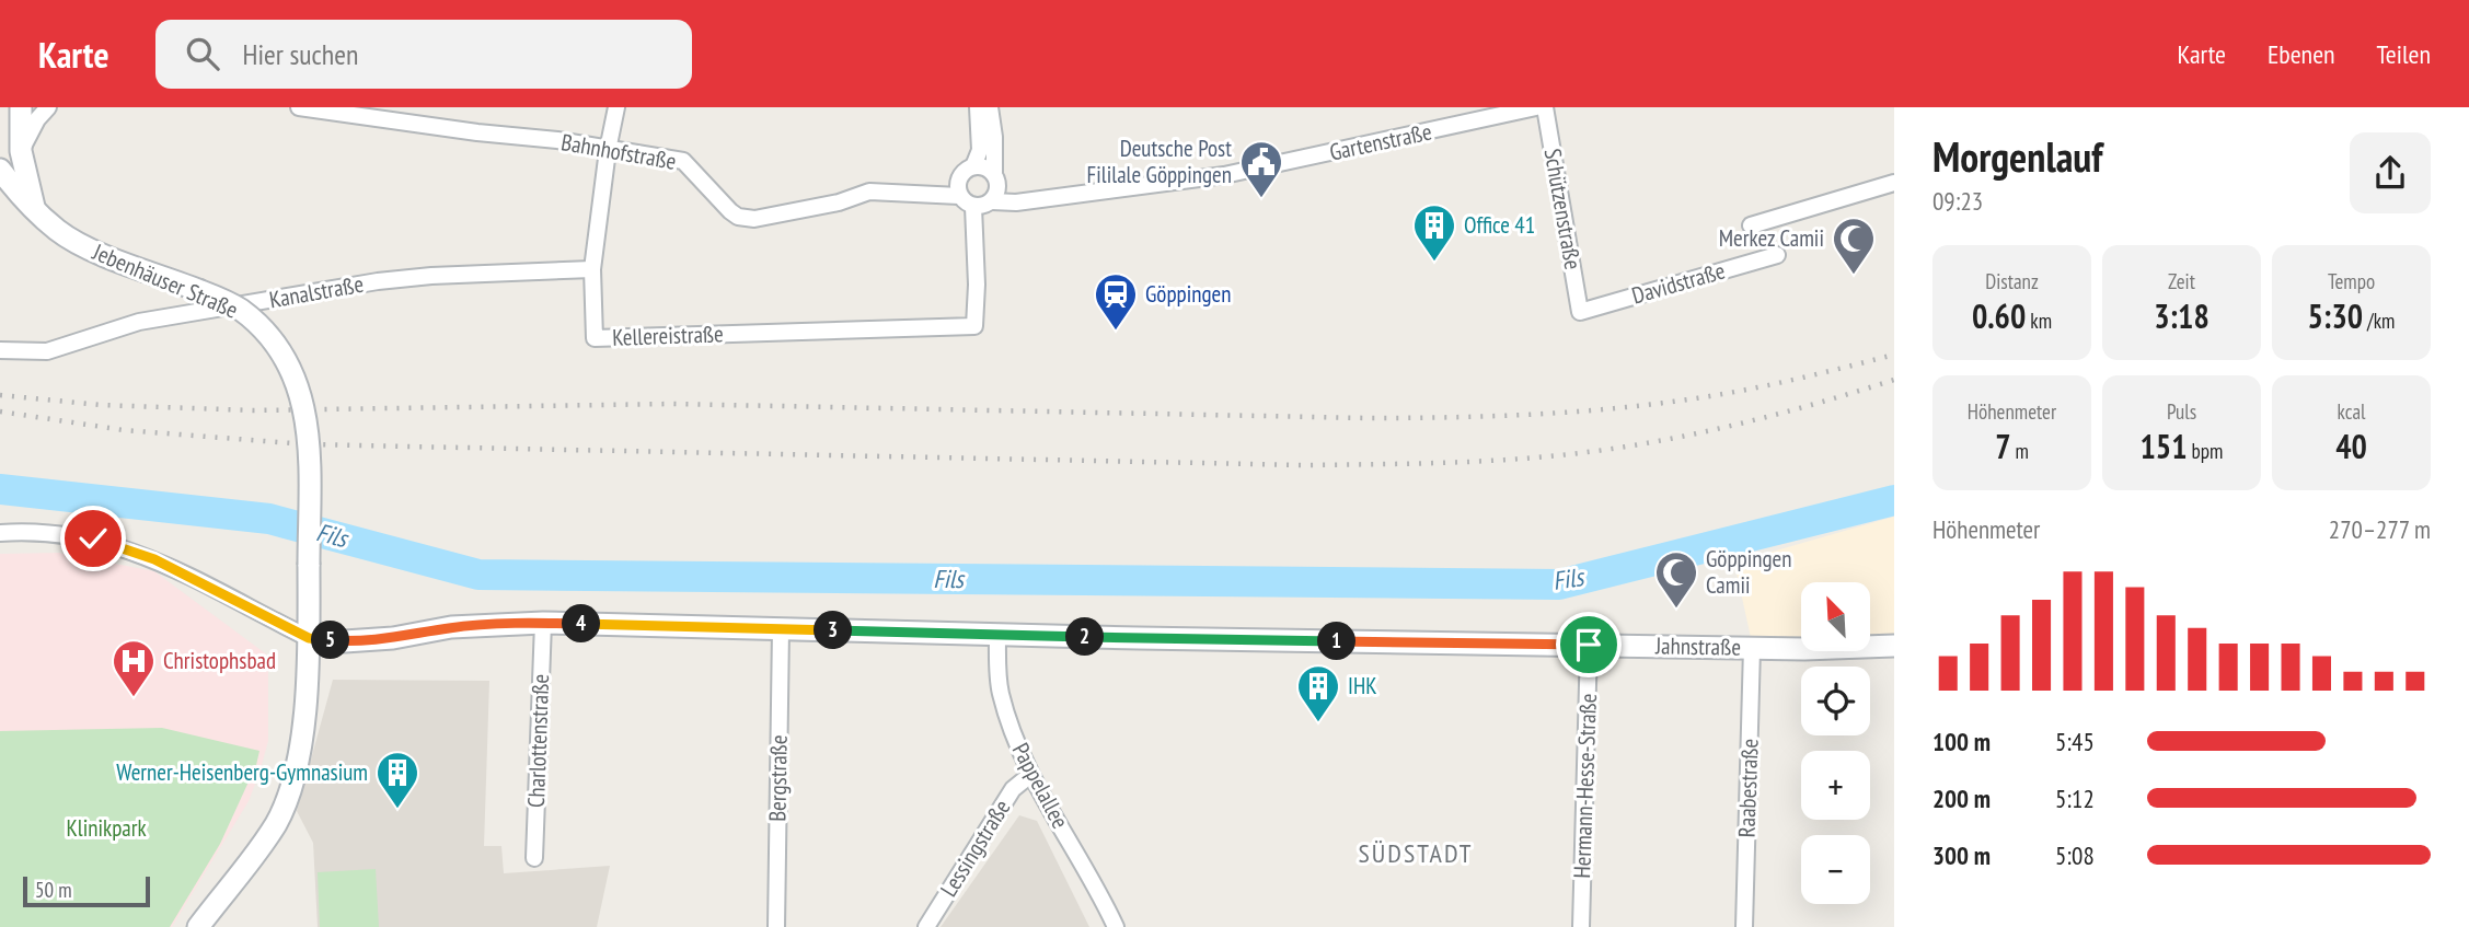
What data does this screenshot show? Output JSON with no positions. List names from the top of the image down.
{
  "streets": {
    "main road": ["Jebenhäuser Straße", "Jahnstraße"],
    "street": [
      "Gartenstraße",
      "Bahnhofstraße",
      "Schützenstraße",
      "Davidstraße",
      "Kanalstraße",
      "Kellereistraße",
      "Charlottenstraße",
      "Bergstraße",
      "Pappelallee",
      "Hermann-Hesse-Straße",
      "Raabestraße",
      "Lessingstraße"
    ]
  },
  "crossings": [
    ["Gartenstraße", "Bahnhofstraße"],
    ["Gartenstraße", "Kellereistraße"],
    ["Bahnhofstraße", "Kellereistraße"],
    ["Schützenstraße", "Davidstraße"],
    ["Jebenhäuser Straße", "Jahnstraße"],
    ["Kanalstraße", "Kellereistraße"],
    ["Jahnstraße", "Charlottenstraße"],
    ["Jahnstraße", "Bergstraße"],
    ["Jahnstraße", "Pappelallee"],
    ["Jahnstraße", "Hermann-Hesse-Straße"],
    ["Jahnstraße", "Raabestraße"],
    ["Pappelallee", "Lessingstraße"]
  ],
  "districts": ["SÜDSTADT"],
  "water": ["Fils"],
  "parks": ["Klinikpark"],
  "places": {
    "public building": ["Deutsche Post Fililale Göppingen"],
    "building": ["Office 41", "IHK", "Werner-Heisenberg-Gymnasium"],
    "mosque": ["Merkez Camii", "Göppingen Camii"],
    "station": ["Göppingen"],
    "hospital": ["Christophsbad"]
  },
  "scale_bar": "50 m",
  "north": "top left",
  "page": {
    "header": "Karte",
    "search": "Hier suchen",
    "nav": ["Karte", "Ebenen", "Teilen"],
    "heading": ["Morgenlauf", "09:23"],
    "stats": [
      ["Distanz", "0.60 km"],
      ["Zeit", "3:18"],
      ["Tempo", "5:30 /km"],
      ["Höhenmeter", "7 m"],
      ["Puls", "151 bpm"],
      ["kcal", "40"]
    ],
    "chart": ["Höhenmeter", "270–277 m"],
    "map_buttons": ["+", "−"],
    "pins": [
      "4",
      "3",
      "2",
      "5",
      "1"
    ],
    "list": [
      {
        "name": "100 m",
        "note": "5:45"
      },
      {
        "name": "200 m",
        "note": "5:12"
      },
      {
        "name": "300 m",
        "note": "5:08"
      }
    ],
    "scale": "50 m"
  }
}
